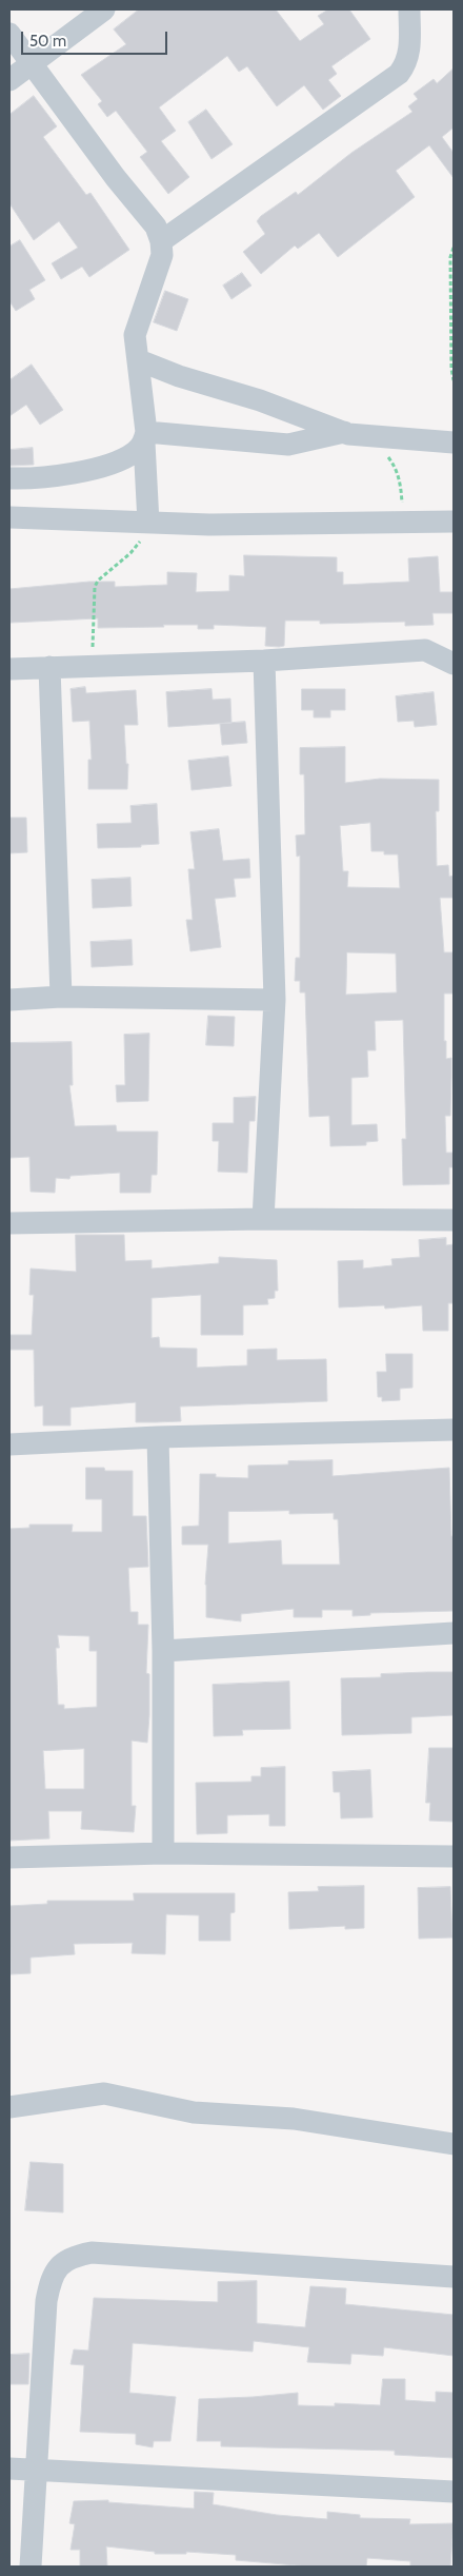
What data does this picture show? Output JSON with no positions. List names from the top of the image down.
{
  "scale_bar": "50 m"
}
